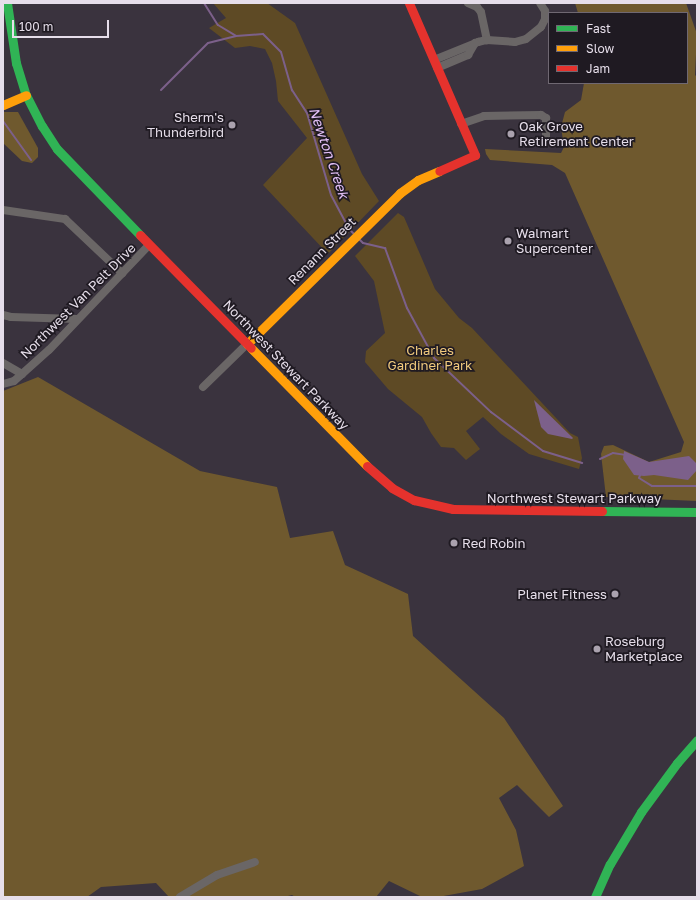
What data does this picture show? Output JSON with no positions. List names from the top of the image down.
{
  "streets": {
    "main road": ["Renann Street", "Northwest Stewart Parkway"],
    "street": ["Northwest Van Pelt Drive"]
  },
  "crossings": [
    ["Renann Street", "Northwest Stewart Parkway"],
    ["Northwest Van Pelt Drive", "Northwest Stewart Parkway"]
  ],
  "water": ["Newton Creek"],
  "parks": ["Charles Gardiner Park"],
  "places": [
    "Sherm's Thunderbird",
    "Oak Grove Retirement Center",
    "Walmart Supercenter",
    "Red Robin",
    "Planet Fitness",
    "Roseburg Marketplace"
  ],
  "legend": ["Fast", "Slow", "Jam"],
  "scale_bar": "100 m"
}
